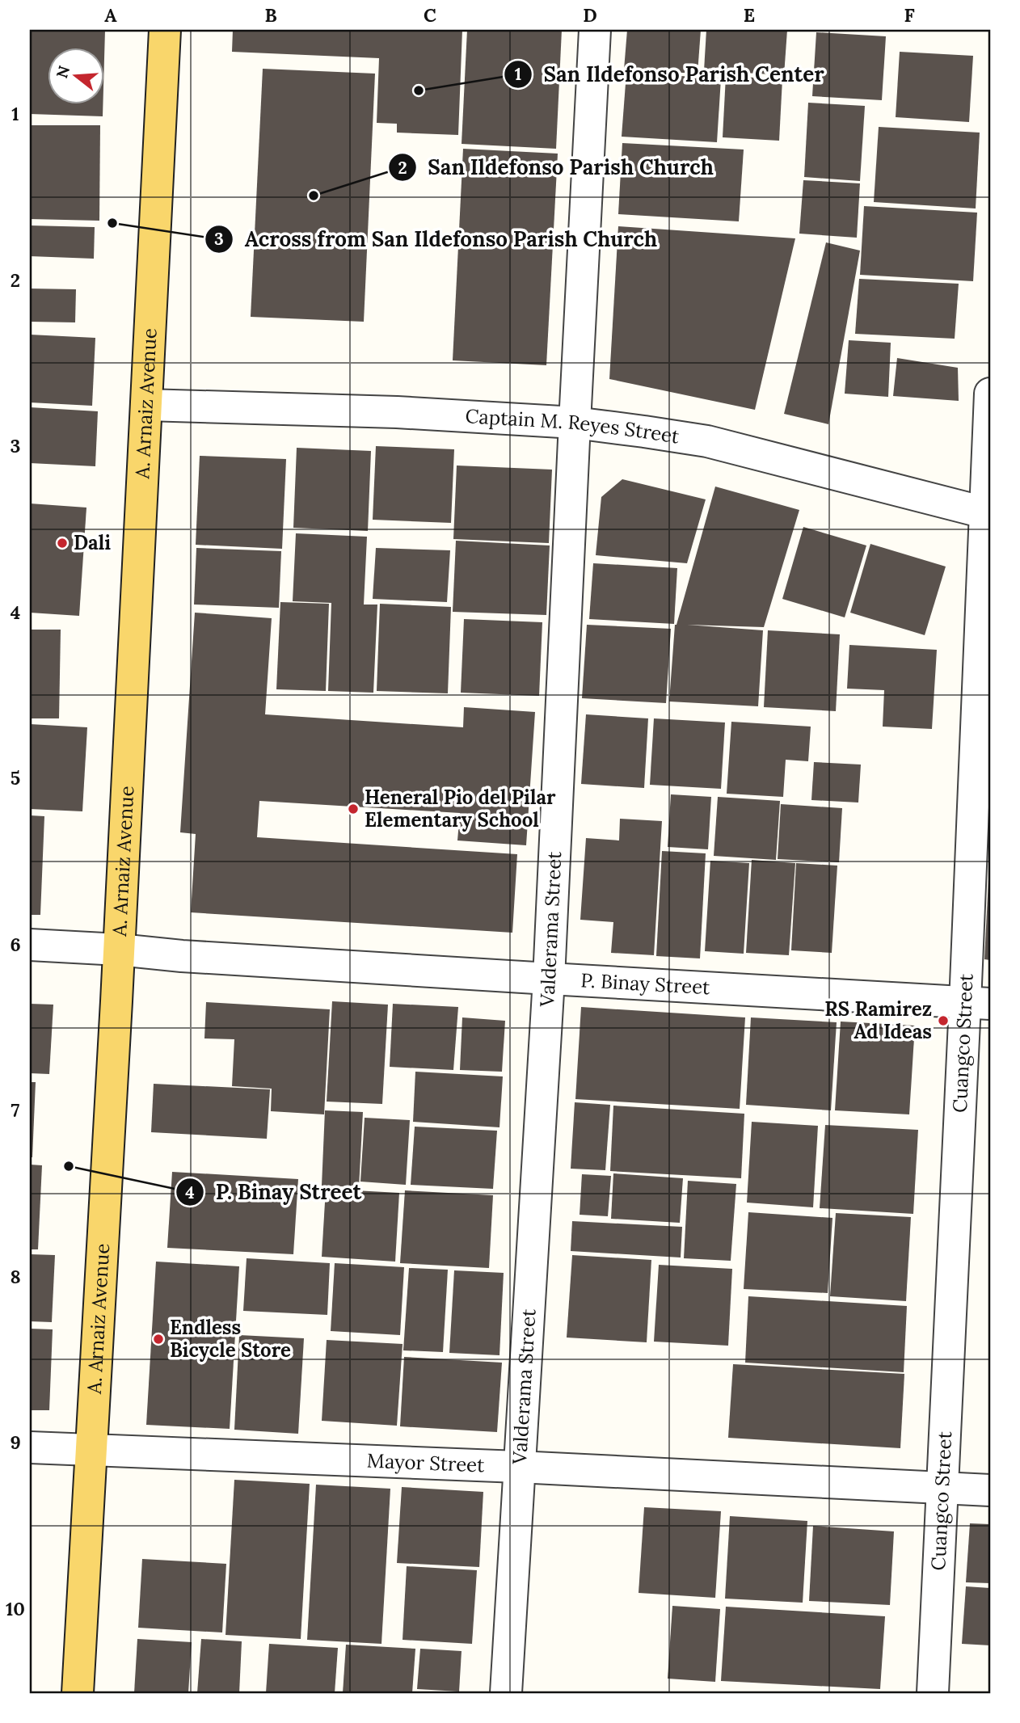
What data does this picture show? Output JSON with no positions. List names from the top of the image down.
{
  "streets": {
    "main road": ["A. Arnaiz Avenue"],
    "street": [
      "Captain M. Reyes Street",
      "Valderama Street",
      "P. Binay Street",
      "Cuangco Street",
      "Mayor Street"
    ]
  },
  "crossings": [
    ["A. Arnaiz Avenue", "Captain M. Reyes Street"],
    ["A. Arnaiz Avenue", "P. Binay Street"],
    ["A. Arnaiz Avenue", "Mayor Street"],
    ["Captain M. Reyes Street", "Valderama Street"],
    ["Captain M. Reyes Street", "Cuangco Street"],
    ["Valderama Street", "P. Binay Street"],
    ["Valderama Street", "Mayor Street"],
    ["P. Binay Street", "Cuangco Street"],
    ["Cuangco Street", "Mayor Street"]
  ],
  "places": [
    "San Ildefonso Parish Center",
    "San Ildefonso Parish Church",
    "Across from San Ildefonso Parish Church",
    "Dali",
    "Heneral Pio del Pilar Elementary School",
    "RS Ramirez Ad Ideas",
    "P. Binay Street",
    "Endless Bicycle Store"
  ],
  "north": "left",
  "grid": {
    "columns": [
      "A",
      "B",
      "C",
      "D",
      "E",
      "F"
    ],
    "rows": [
      "1",
      "2",
      "3",
      "4",
      "5",
      "6",
      "7",
      "8",
      "9",
      "10"
    ]
  }
}
